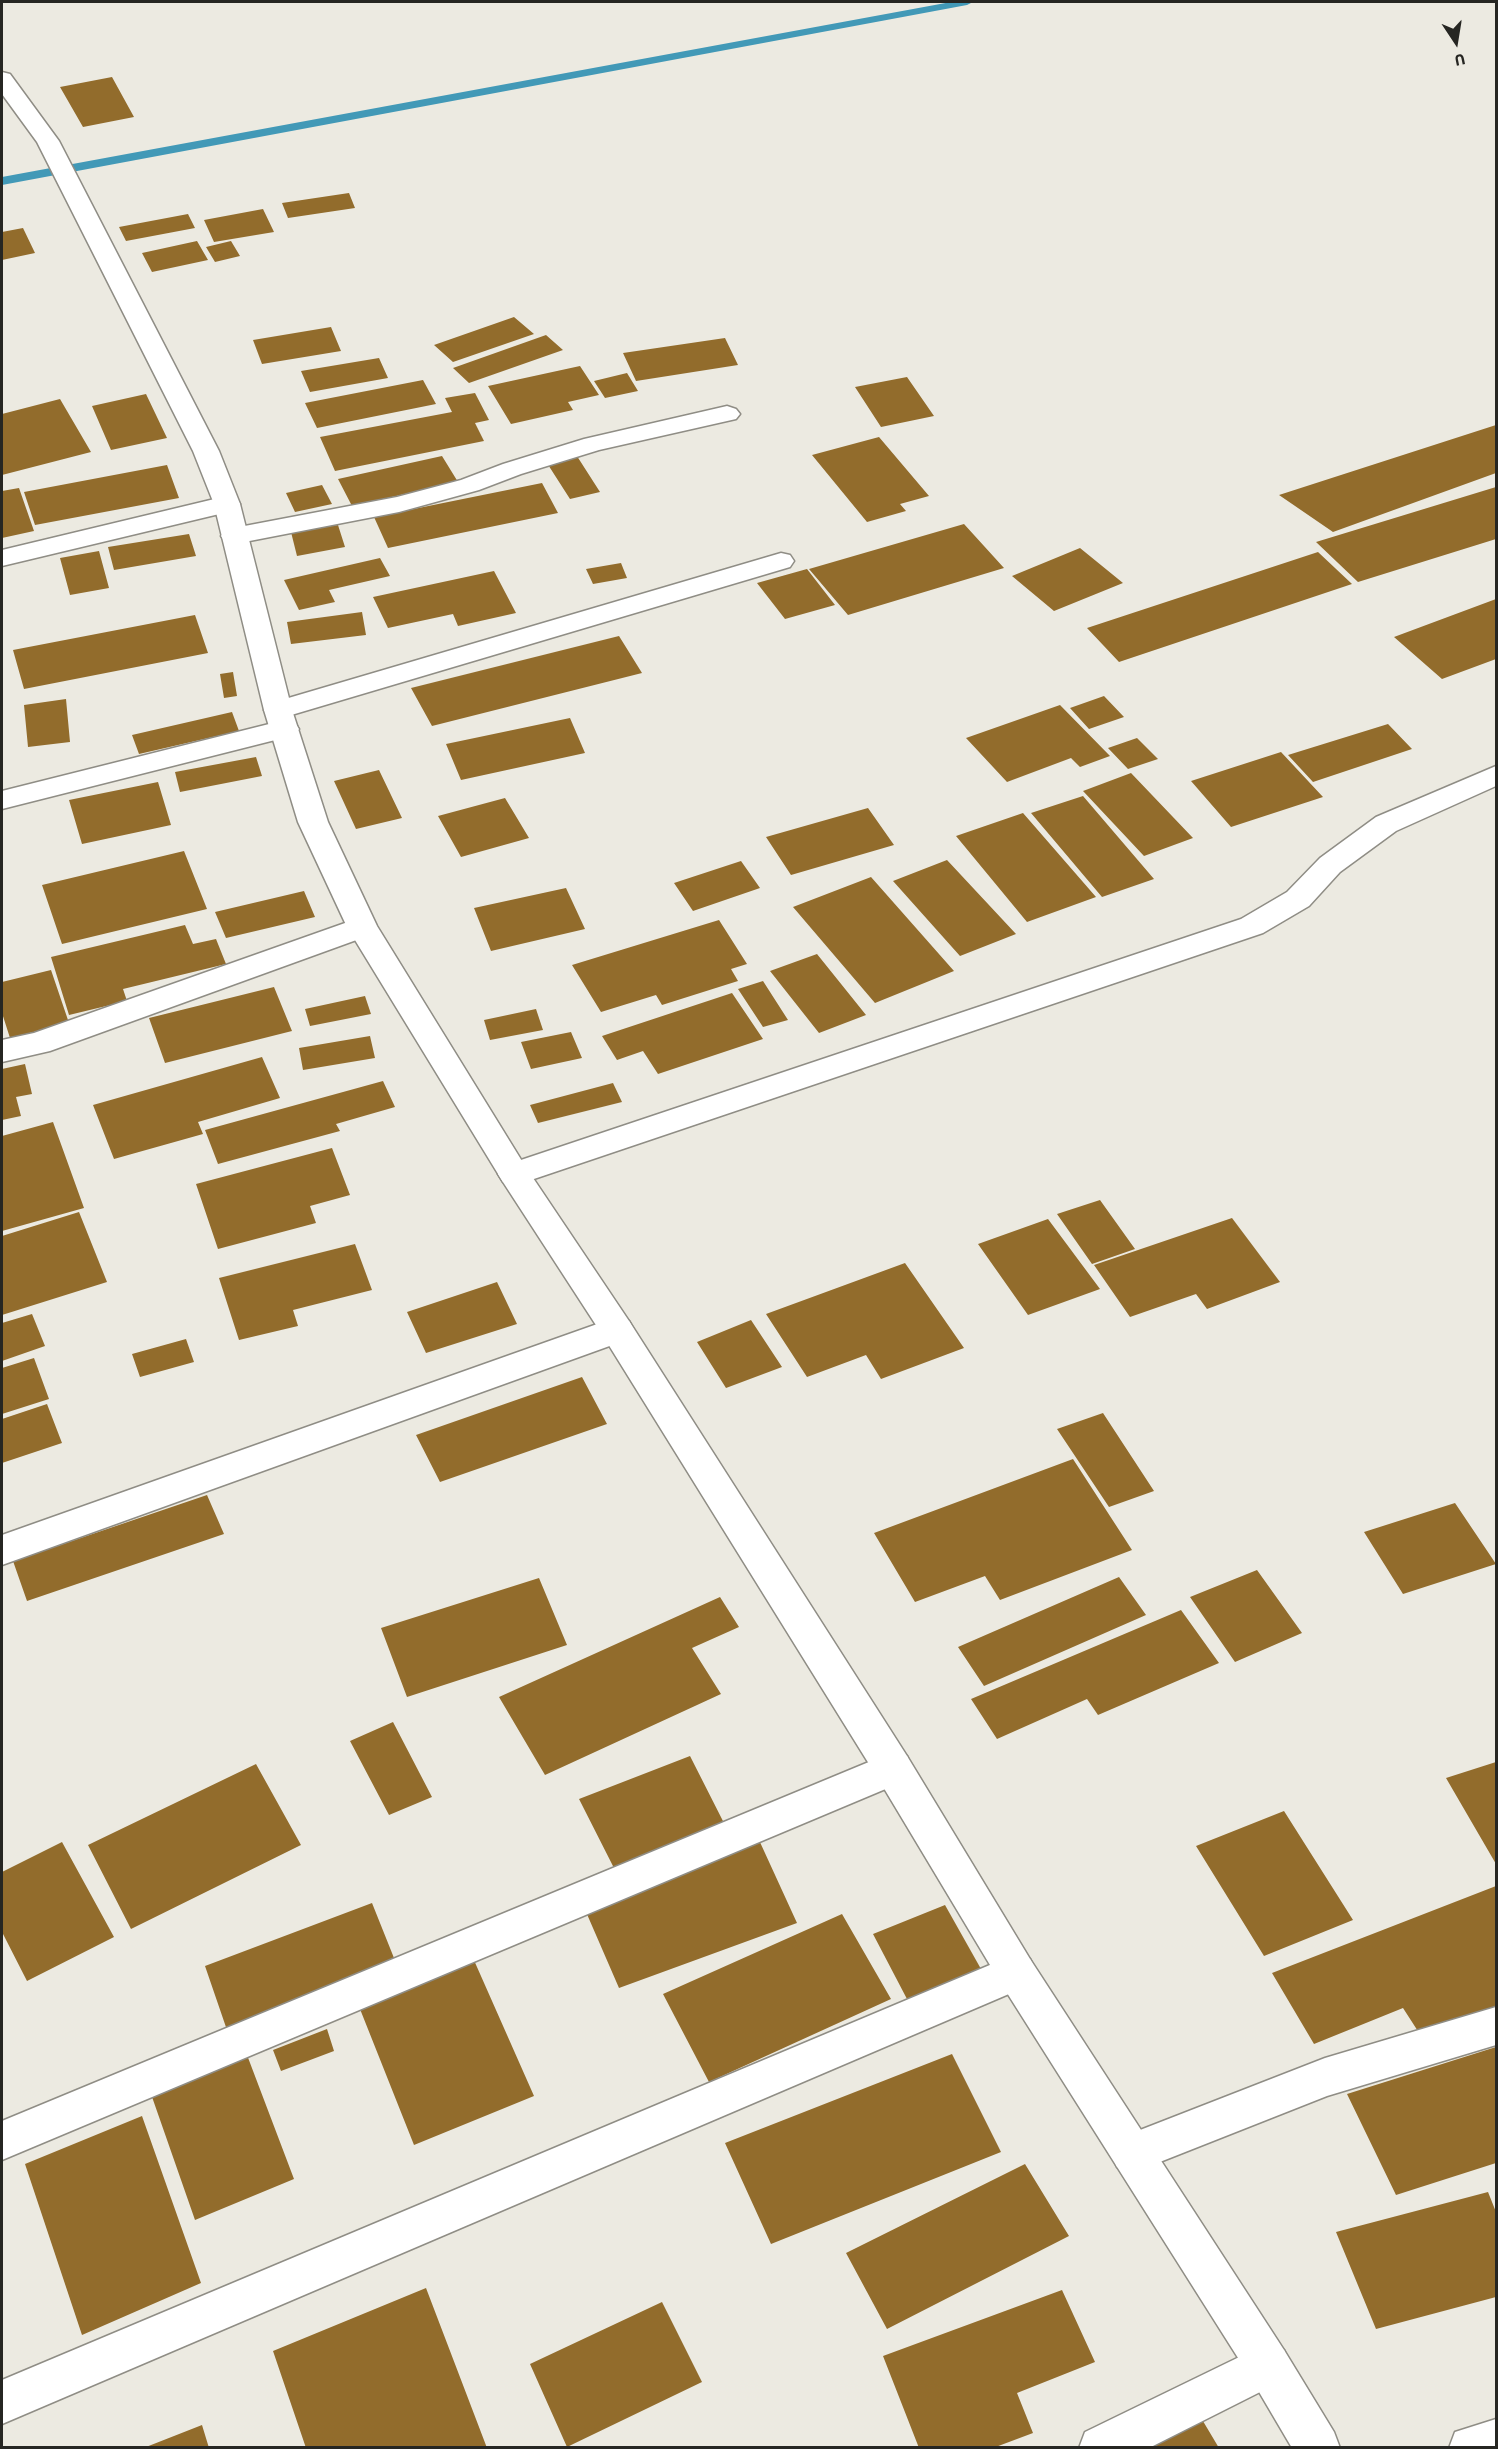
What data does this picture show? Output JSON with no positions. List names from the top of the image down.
{
  "north": "bottom"
}
